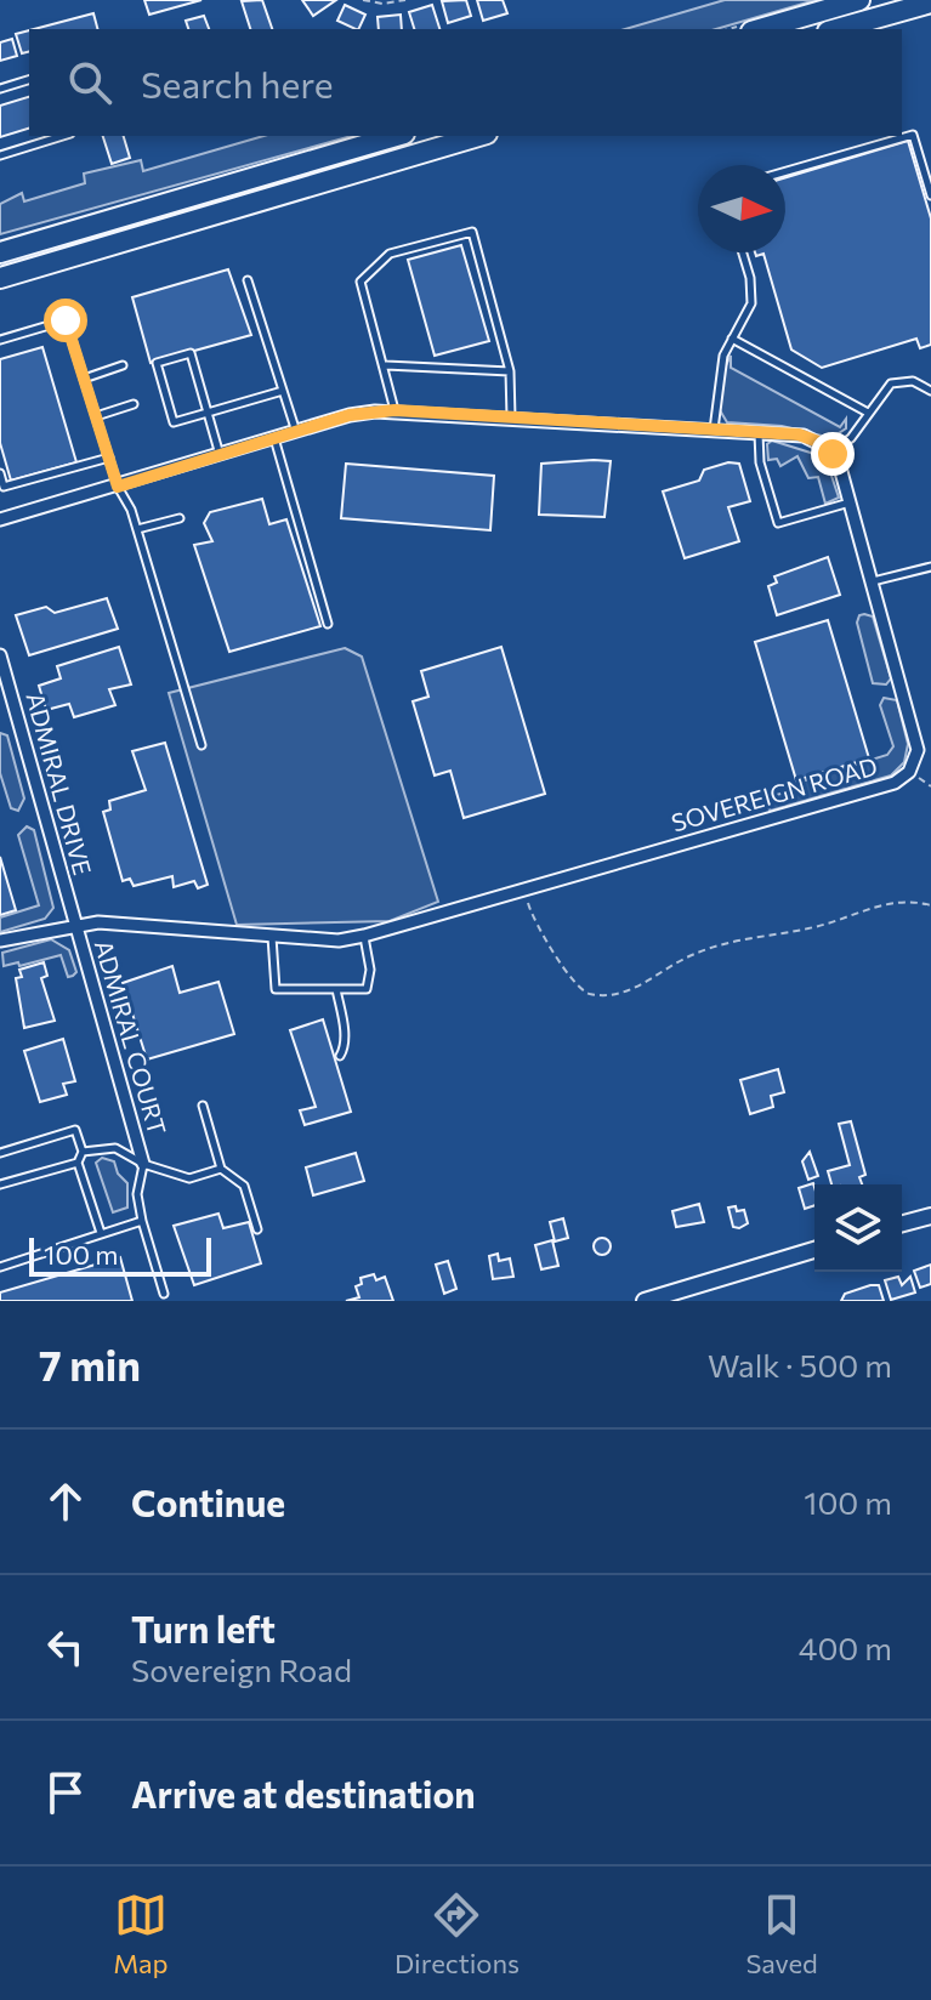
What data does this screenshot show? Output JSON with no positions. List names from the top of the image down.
{
  "streets": {
    "street": ["ADMIRAL DRIVE", "SOVEREIGN ROAD", "ADMIRAL COURT"]
  },
  "crossings": [
    ["ADMIRAL DRIVE", "SOVEREIGN ROAD"],
    ["ADMIRAL DRIVE", "ADMIRAL COURT"],
    ["SOVEREIGN ROAD", "ADMIRAL COURT"]
  ],
  "scale_bar": "100 m",
  "north": "right",
  "page": {
    "search": "Search here",
    "scale": "100 m",
    "heading": ["7 min", "Walk · 500 m"],
    "list": [
      ["Continue", "100 m"],
      ["Turn left", "Sovereign Road", "400 m"],
      "Arrive at destination"
    ],
    "nav": ["Map", "Directions", "Saved"]
  }
}
